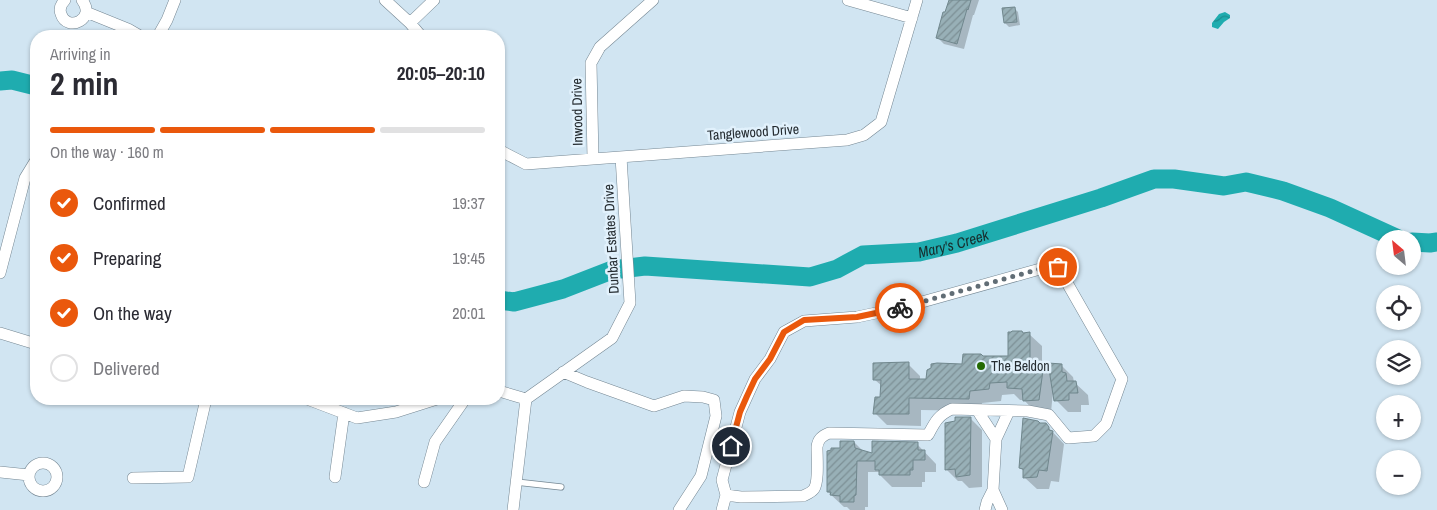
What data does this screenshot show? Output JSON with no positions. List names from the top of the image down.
{
  "streets": {
    "street": ["Inwood Drive", "Tanglewood Drive", "Dunbar Estates Drive"]
  },
  "crossings": [
    ["Inwood Drive", "Tanglewood Drive"],
    ["Tanglewood Drive", "Dunbar Estates Drive"]
  ],
  "water": ["Mary's Creek"],
  "places": ["The Beldon"],
  "north": "top left",
  "page": {
    "heading": ["2 min", "Arriving in", "20:05–20:10"],
    "bar": "On the way · 160 m",
    "list": [
      ["Confirmed", "19:37"],
      ["Preparing", "19:45"],
      ["On the way", "20:01"],
      "Delivered"
    ],
    "map_buttons": ["+", "−"]
  }
}
